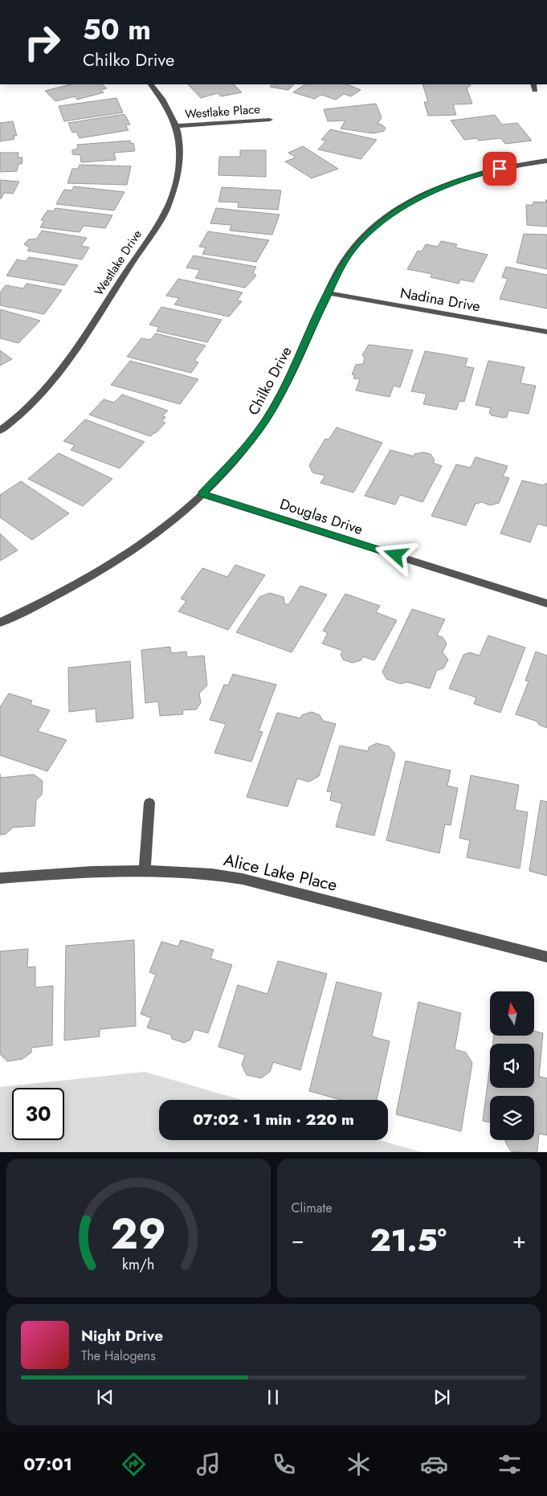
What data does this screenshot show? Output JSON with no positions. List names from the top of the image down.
{
  "streets": {
    "street": [
      "Westlake Place",
      "Westlake Drive",
      "Nadina Drive",
      "Chilko Drive",
      "Douglas Drive",
      "Alice Lake Place"
    ]
  },
  "crossings": [
    ["Westlake Place", "Westlake Drive"],
    ["Nadina Drive", "Chilko Drive"],
    ["Chilko Drive", "Douglas Drive"]
  ],
  "north": "top",
  "page": {
    "turn": ["50 m", "Chilko Drive"],
    "limit": "30",
    "trip": "07:02 · 1 min · 220 m",
    "tile": "Climate",
    "heat": ["−", "21.5°", "+"],
    "song": ["Night Drive", "The Halogens"],
    "tabs": "07:01",
    "gauge": ["29", "km/h"]
  }
}
